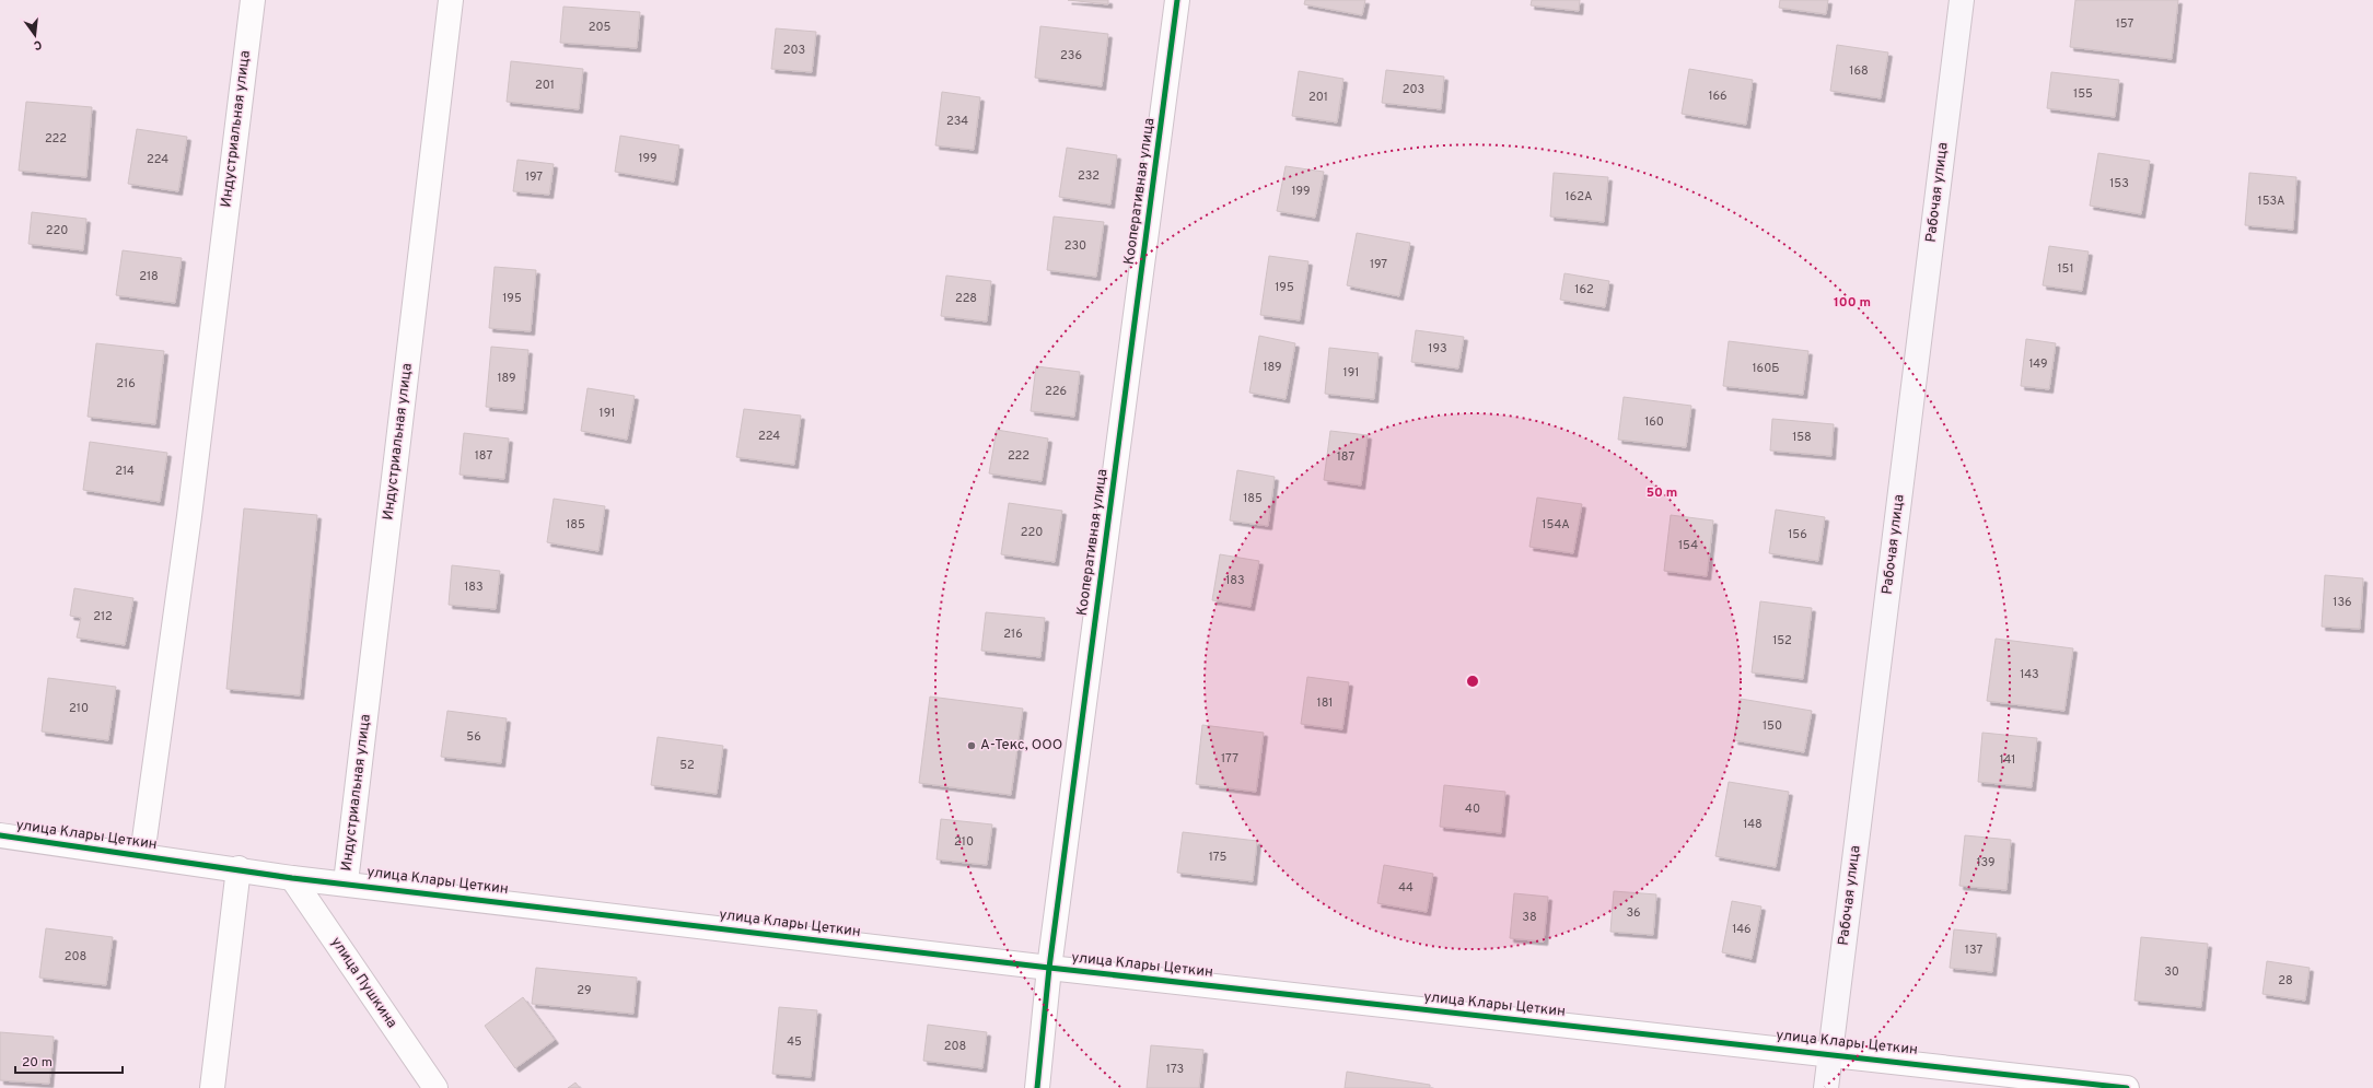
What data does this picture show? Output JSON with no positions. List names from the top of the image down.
{
  "streets": {
    "main road": ["Рабочая улица"],
    "street": [
      "Индустриальная улица",
      "Кооперативная улица",
      "улица Клары Цеткин",
      "улица Пушкина"
    ]
  },
  "crossings": [
    ["Индустриальная улица", "улица Клары Цеткин"],
    ["Кооперативная улица", "улица Клары Цеткин"],
    ["Рабочая улица", "улица Клары Цеткин"],
    ["улица Клары Цеткин", "улица Пушкина"]
  ],
  "places": ["А-Текс, ООО"],
  "house_numbers": [
    "157",
    "205",
    "203",
    "236",
    "168",
    "201",
    "203",
    "155",
    "166",
    "201",
    "234",
    "222",
    "199",
    "224",
    "232",
    "197",
    "153",
    "199",
    "162А",
    "153А",
    "220",
    "230",
    "197",
    "151",
    "218",
    "195",
    "162",
    "195",
    "228",
    "193",
    "149",
    "189",
    "160Б",
    "191",
    "189",
    "216",
    "226",
    "191",
    "160",
    "224",
    "158",
    "187",
    "222",
    "187",
    "214",
    "185",
    "185",
    "154А",
    "220",
    "156",
    "154",
    "183",
    "183",
    "136",
    "212",
    "216",
    "152",
    "143",
    "181",
    "210",
    "150",
    "56",
    "177",
    "141",
    "52",
    "40",
    "148",
    "210",
    "175",
    "139",
    "44",
    "36",
    "38",
    "146",
    "137",
    "208",
    "30",
    "28",
    "29",
    "45",
    "208",
    "173"
  ],
  "scale_bar": "20 m",
  "north": "bottom",
  "rings": ["100 m", "50 m"]
}
